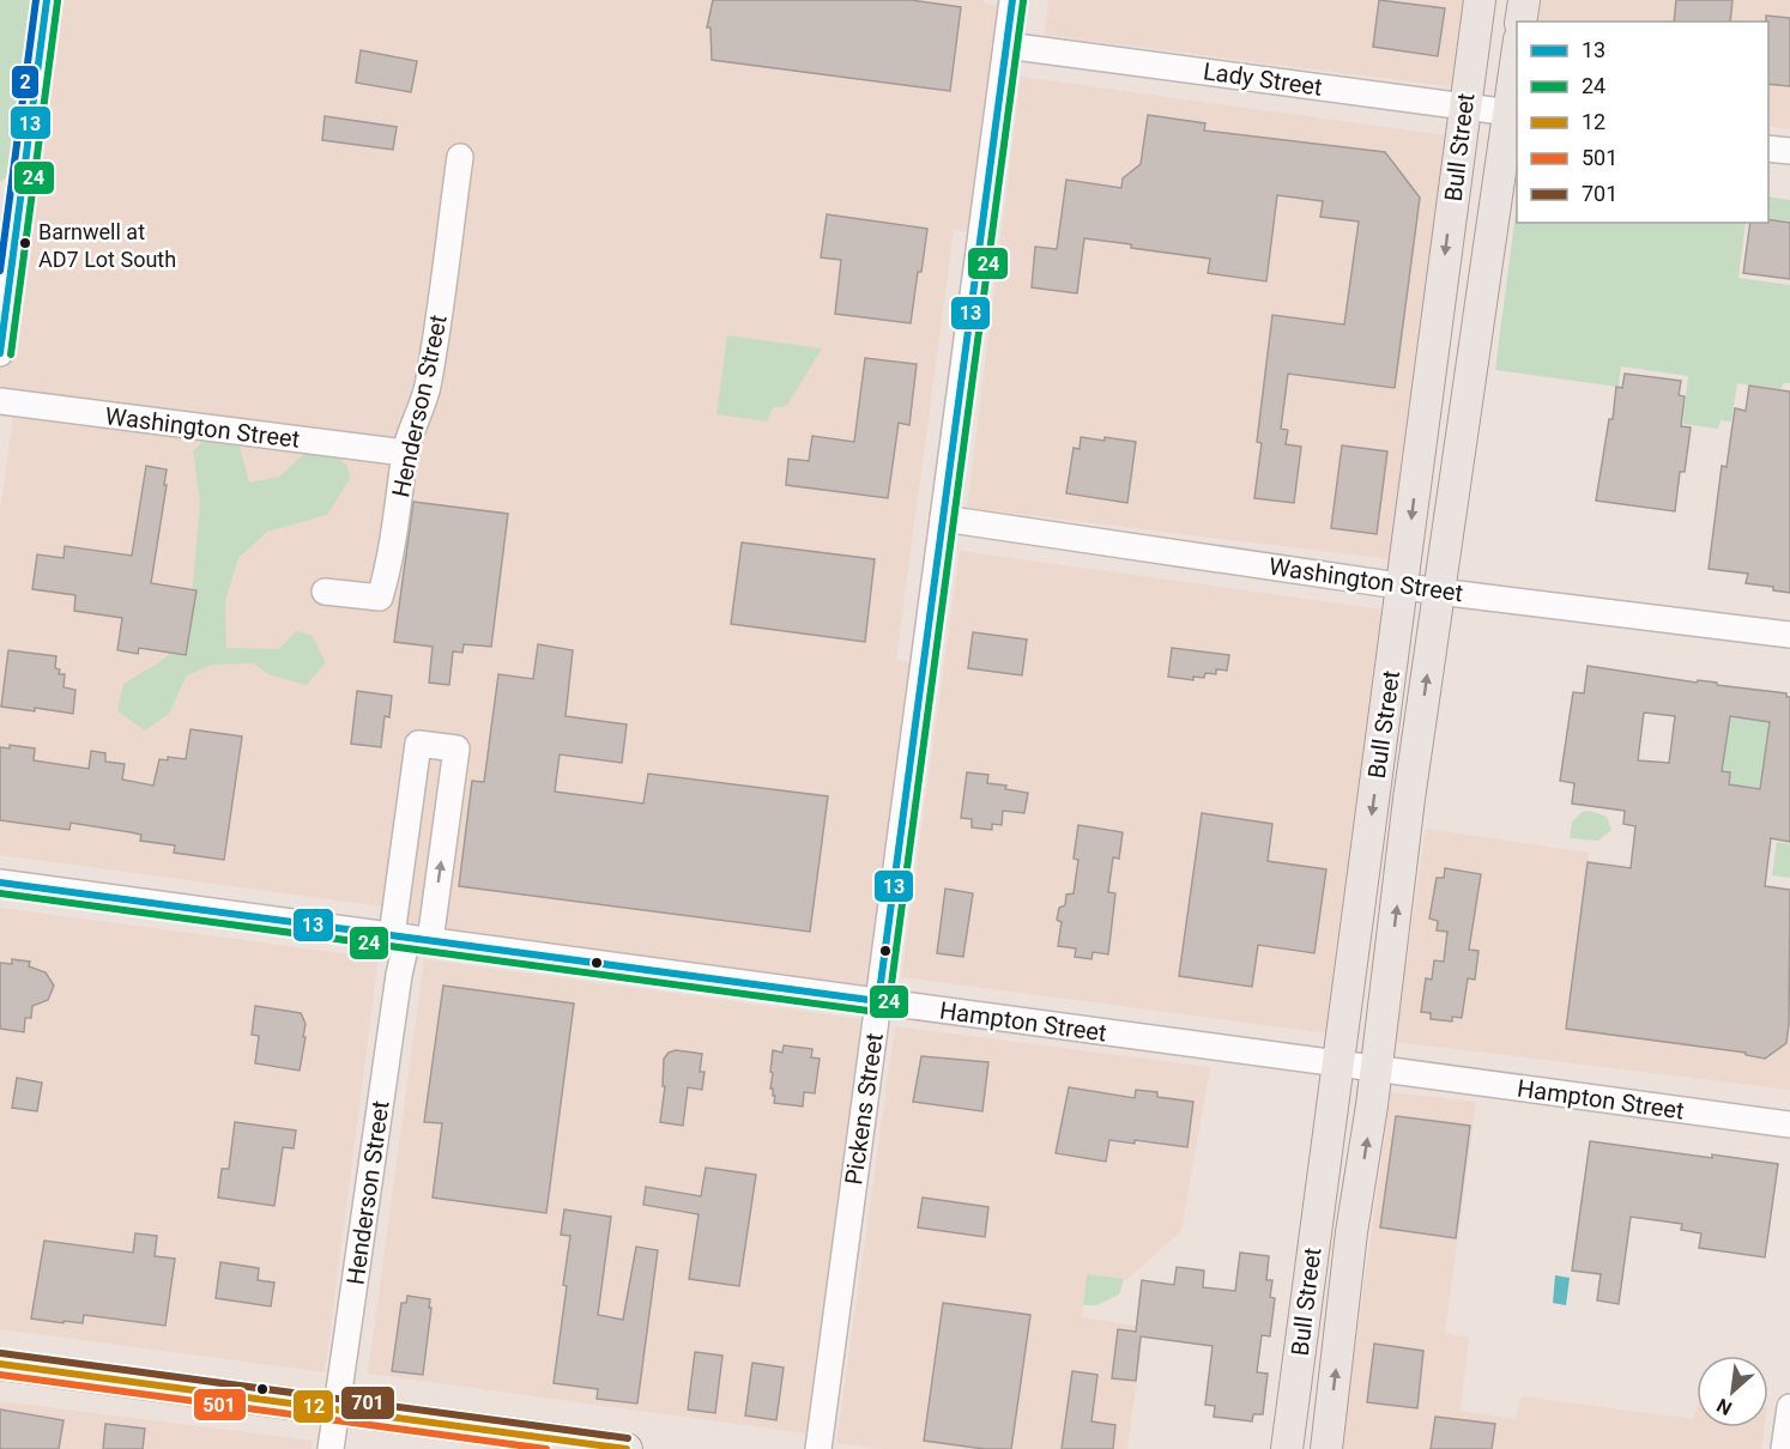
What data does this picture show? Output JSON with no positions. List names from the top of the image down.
{
  "streets": {
    "main road": ["Bull Street"],
    "street": [
      "Lady Street",
      "Henderson Street",
      "Washington Street",
      "Hampton Street",
      "Pickens Street"
    ]
  },
  "crossings": [
    ["Lady Street", "Bull Street"],
    ["Lady Street", "Pickens Street"],
    ["Bull Street", "Washington Street"],
    ["Bull Street", "Hampton Street"],
    ["Henderson Street", "Washington Street"],
    ["Henderson Street", "Hampton Street"],
    ["Washington Street", "Pickens Street"],
    ["Hampton Street", "Pickens Street"]
  ],
  "places": ["Barnwell at AD7 Lot South"],
  "lines": [
    "transit line 13",
    "transit line 2",
    "transit line 24",
    "transit line 701",
    "transit line 12",
    "transit line 501"
  ],
  "legend": [
    "13",
    "24",
    "12",
    "501",
    "701"
  ],
  "north": "bottom left"
}
